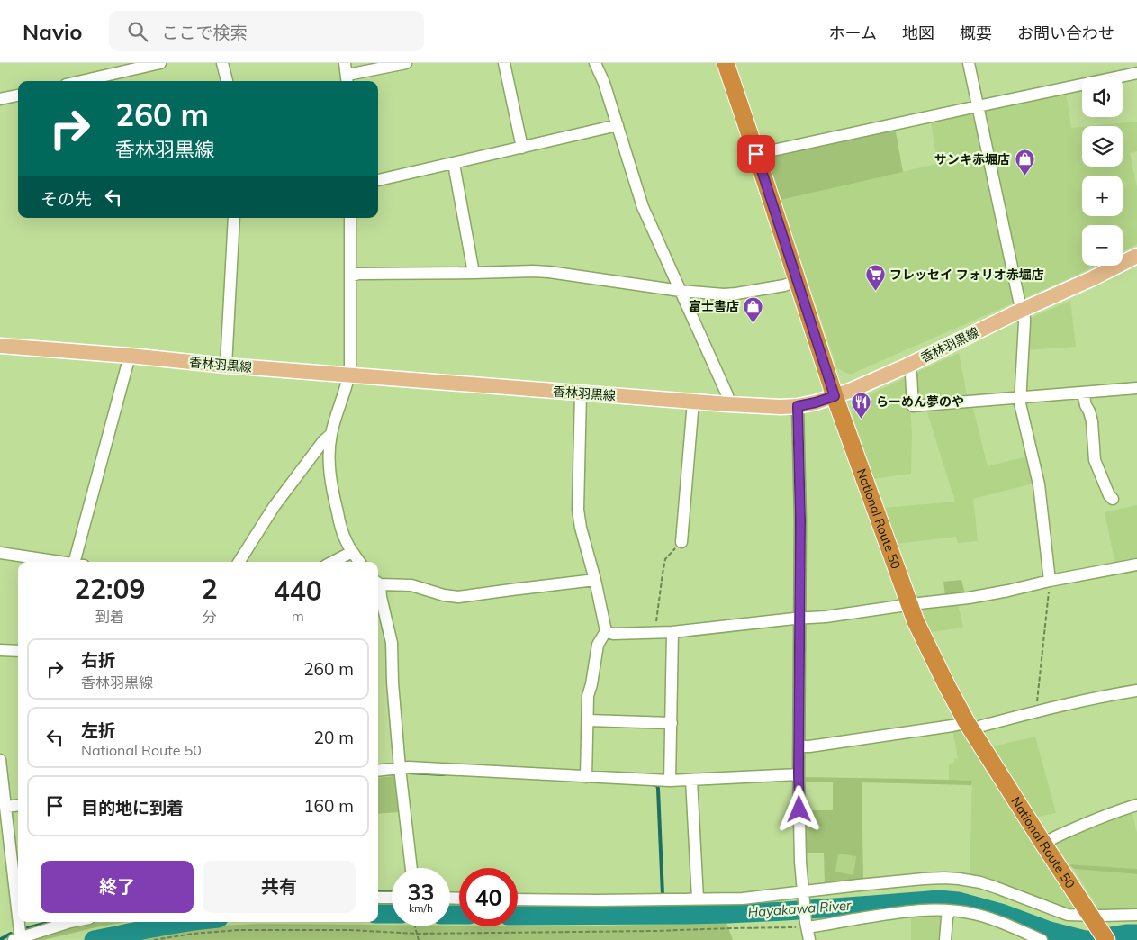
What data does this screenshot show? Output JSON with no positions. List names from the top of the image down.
{
  "streets": {
    "highway": ["National Route 50"],
    "main road": ["香林羽黒線"]
  },
  "crossings": [
    ["香林羽黒線", "National Route 50"]
  ],
  "water": ["Hayakawa River"],
  "places": {
    "shop": ["サンキ赤堀店", "富士書店"],
    "supermarket": ["フレッセイ フォリオ赤堀店"],
    "restaurant": ["らーめん夢のや"]
  },
  "page": {
    "header": "Navio",
    "search": "ここで検索",
    "nav": [
      "ホーム",
      "地図",
      "概要",
      "お問い合わせ"
    ],
    "map_buttons": ["+", "−"],
    "turn": ["260 m", "香林羽黒線"],
    "then": "その先",
    "eta": [
      "22:09",
      "到着",
      "2",
      "分",
      "440",
      "m"
    ],
    "list": [
      {
        "name": "右折",
        "note": "香林羽黒線",
        "value": "260 m"
      },
      {
        "name": "左折",
        "note": "National Route 50",
        "value": "20 m"
      },
      {
        "name": "目的地に到着",
        "value": "160 m"
      }
    ],
    "buttons": ["終了", "共有"],
    "speed": "33 km/h",
    "limit": "40"
  }
}
